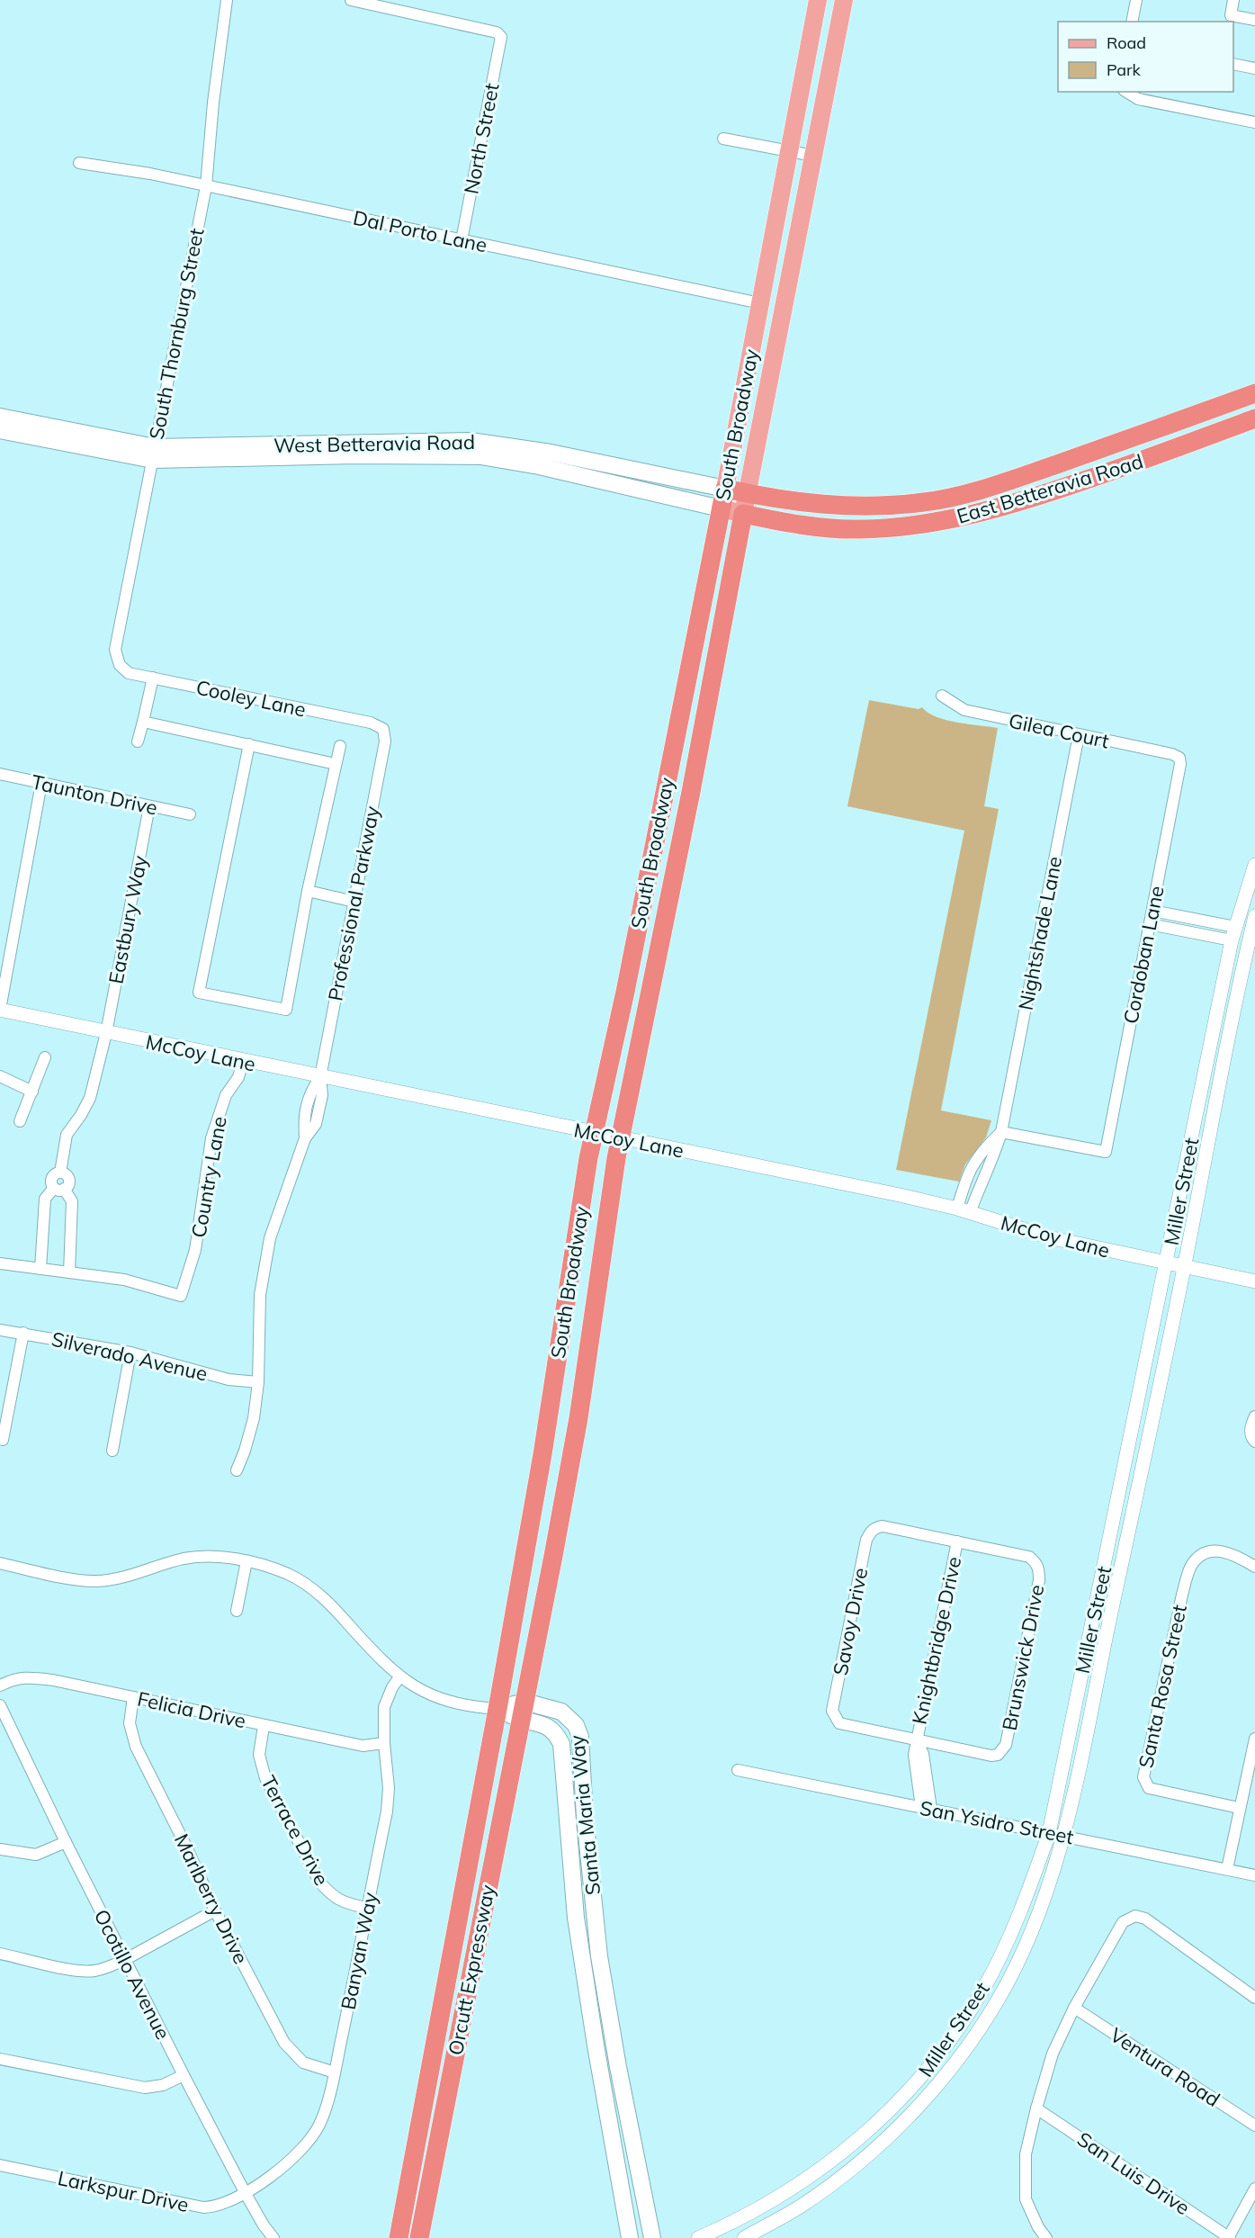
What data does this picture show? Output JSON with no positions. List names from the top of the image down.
{
  "streets": {
    "highway": [
      "South Broadway",
      "West Betteravia Road",
      "East Betteravia Road",
      "Orcutt Expressway"
    ],
    "main road": ["Santa Maria Way"],
    "street": [
      "North Street",
      "Dal Porto Lane",
      "South Thornburg Street",
      "Cooley Lane",
      "Gilea Court",
      "Taunton Drive",
      "Professional Parkway",
      "Eastbury Way",
      "Nightshade Lane",
      "Cordoban Lane",
      "McCoy Lane",
      "Country Lane",
      "Miller Street",
      "Silverado Avenue",
      "Savoy Drive",
      "Knightbridge Drive",
      "Brunswick Drive",
      "Santa Rosa Street",
      "Felicia Drive",
      "San Ysidro Street",
      "Terrace Drive",
      "Marlberry Drive",
      "Banyan Way",
      "Ocotillo Avenue",
      "Ventura Road",
      "San Luis Drive",
      "Larkspur Drive"
    ]
  },
  "crossings": [
    ["North Street", "Dal Porto Lane"],
    ["Dal Porto Lane", "South Thornburg Street"],
    ["Dal Porto Lane", "South Broadway"],
    ["South Thornburg Street", "West Betteravia Road"],
    ["South Thornburg Street", "Cooley Lane"],
    ["South Broadway", "West Betteravia Road"],
    ["South Broadway", "East Betteravia Road"],
    ["South Broadway", "McCoy Lane"],
    ["South Broadway", "Santa Maria Way"],
    ["South Broadway", "Orcutt Expressway"],
    ["West Betteravia Road", "East Betteravia Road"],
    ["Cooley Lane", "Professional Parkway"],
    ["Gilea Court", "Nightshade Lane"],
    ["Gilea Court", "Cordoban Lane"],
    ["Taunton Drive", "Eastbury Way"],
    ["Professional Parkway", "McCoy Lane"],
    ["Professional Parkway", "Silverado Avenue"],
    ["Eastbury Way", "McCoy Lane"],
    ["Nightshade Lane", "Cordoban Lane"],
    ["Nightshade Lane", "McCoy Lane"],
    ["McCoy Lane", "Country Lane"],
    ["McCoy Lane", "Miller Street"],
    ["Miller Street", "San Ysidro Street"],
    ["Savoy Drive", "Knightbridge Drive"],
    ["Savoy Drive", "Brunswick Drive"],
    ["Knightbridge Drive", "Brunswick Drive"],
    ["Knightbridge Drive", "San Ysidro Street"],
    ["Felicia Drive", "Terrace Drive"],
    ["Felicia Drive", "Marlberry Drive"],
    ["Felicia Drive", "Banyan Way"],
    ["Santa Maria Way", "Orcutt Expressway"],
    ["Terrace Drive", "Banyan Way"],
    ["Marlberry Drive", "Banyan Way"],
    ["Banyan Way", "Ocotillo Avenue"],
    ["Banyan Way", "Larkspur Drive"],
    ["Ocotillo Avenue", "Larkspur Drive"]
  ],
  "legend": ["Road", "Park"]
}
